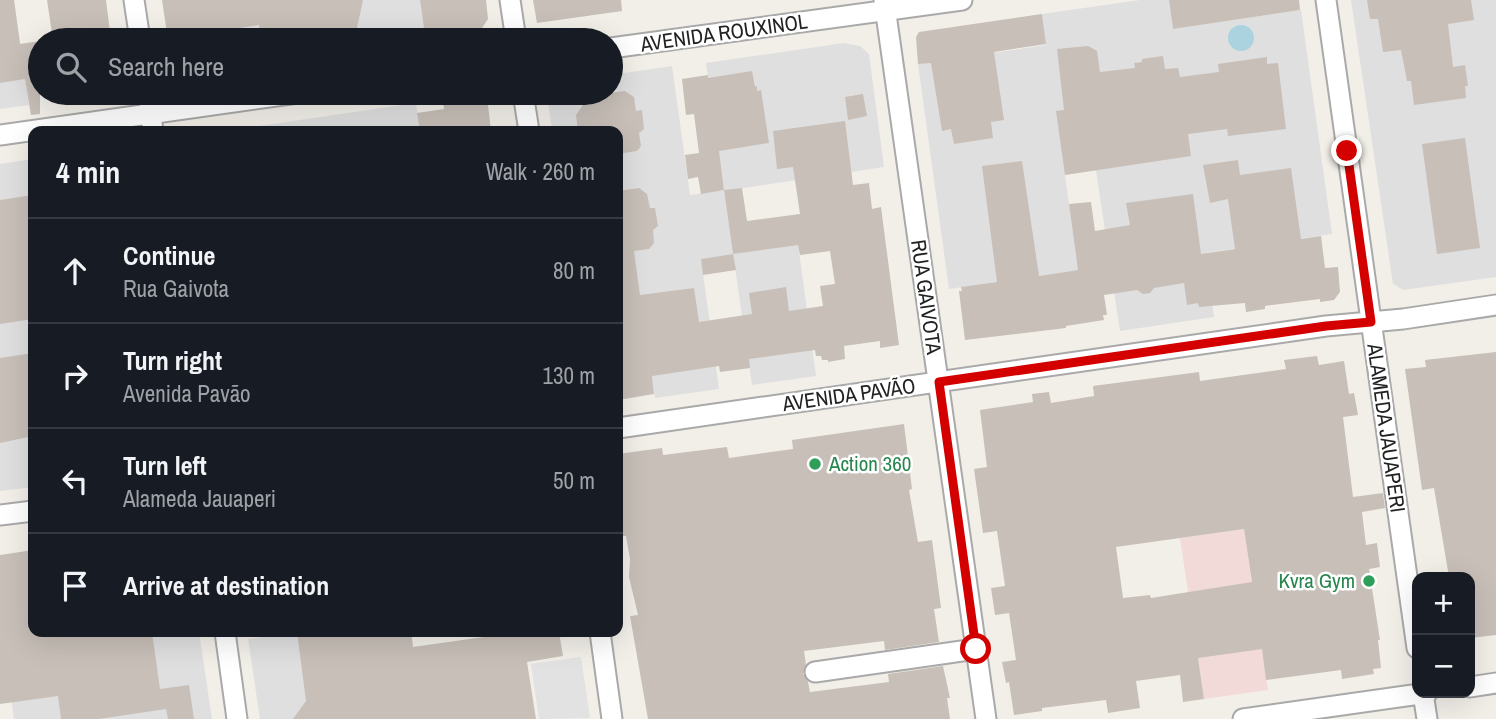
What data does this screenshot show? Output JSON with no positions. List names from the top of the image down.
{
  "streets": {
    "street": [
      "AVENIDA ROUXINOL",
      "RUA GAIVOTA",
      "AVENIDA PAVÃO",
      "ALAMEDA JAUAPERI"
    ]
  },
  "crossings": [
    ["AVENIDA ROUXINOL", "RUA GAIVOTA"],
    ["RUA GAIVOTA", "AVENIDA PAVÃO"],
    ["AVENIDA PAVÃO", "ALAMEDA JAUAPERI"]
  ],
  "places": ["Action 360", "Kvra Gym"],
  "page": {
    "search": "Search here",
    "heading": ["4 min", "Walk · 260 m"],
    "list": [
      ["Continue", "Rua Gaivota", "80 m"],
      ["Turn right", "Avenida Pavão", "130 m"],
      ["Turn left", "Alameda Jauaperi", "50 m"],
      "Arrive at destination"
    ],
    "map_buttons": ["+", "−"]
  }
}
